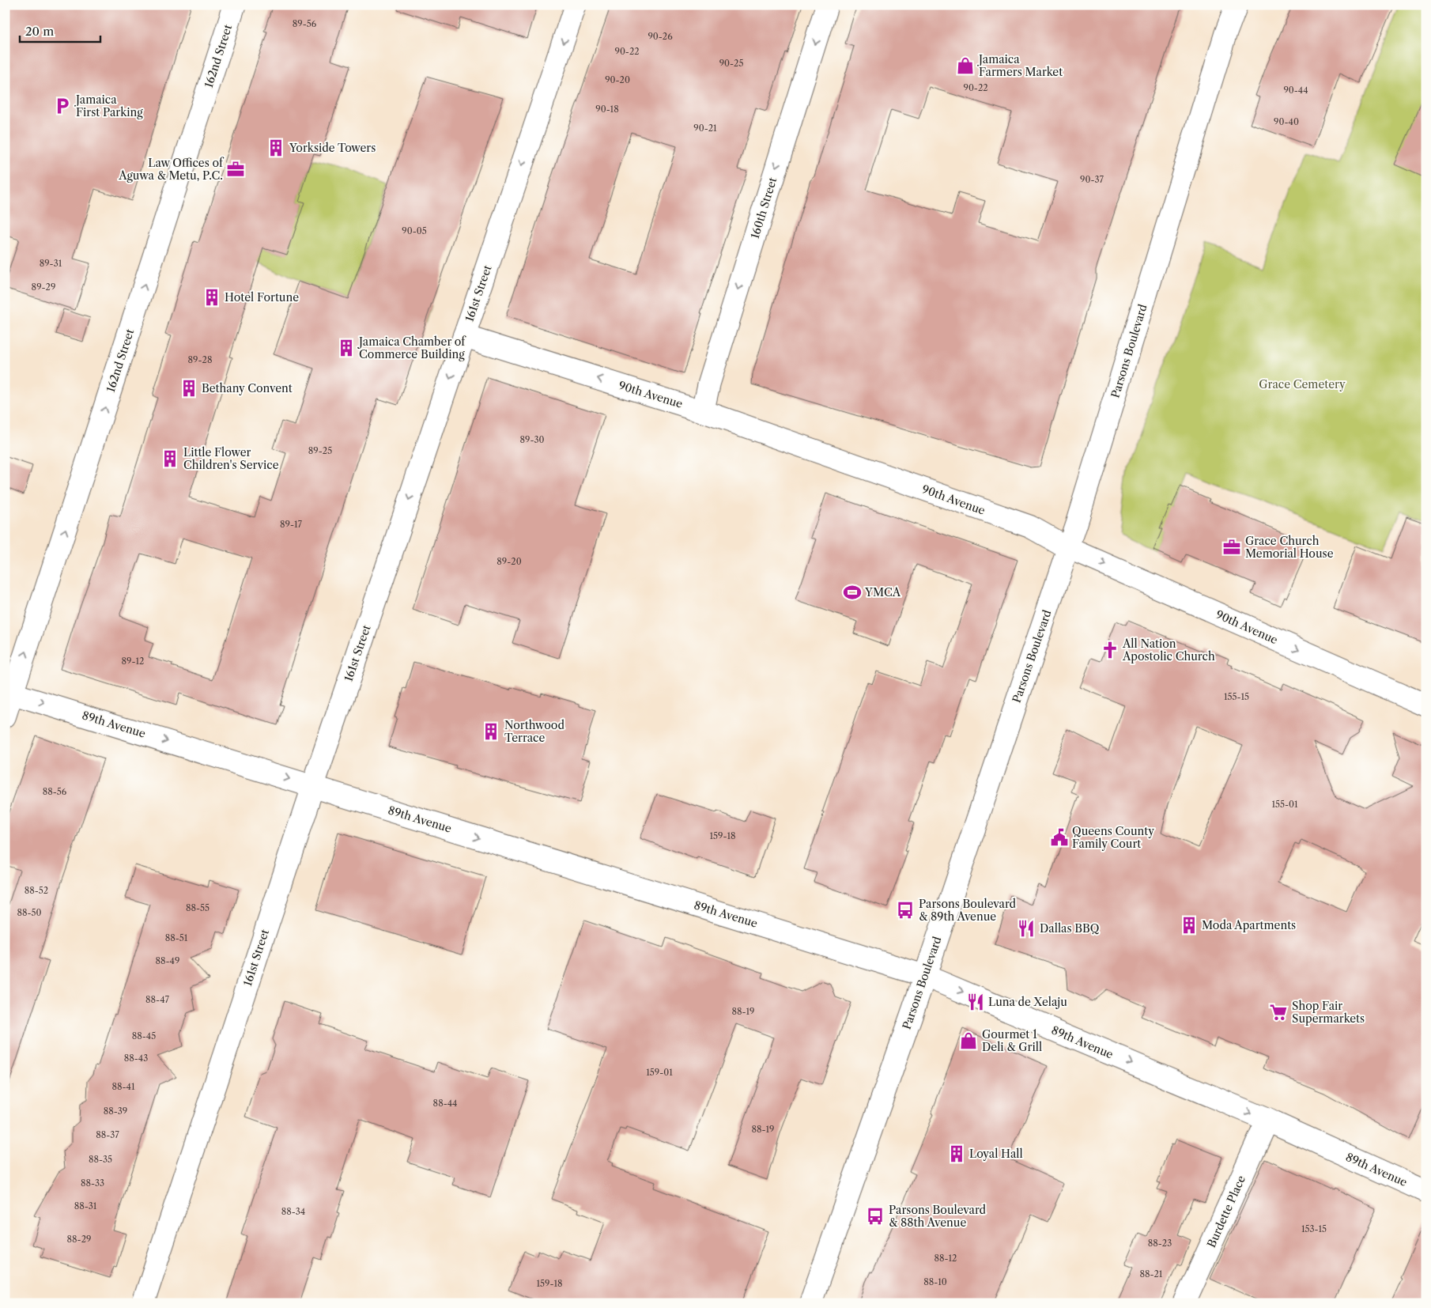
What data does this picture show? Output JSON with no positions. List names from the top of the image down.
{
  "streets": {
    "street": [
      "162nd Street",
      "160th Street",
      "161st Street",
      "Parsons Boulevard",
      "90th Avenue",
      "89th Avenue",
      "Burdette Place"
    ]
  },
  "crossings": [
    ["162nd Street", "89th Avenue"],
    ["160th Street", "90th Avenue"],
    ["161st Street", "90th Avenue"],
    ["161st Street", "89th Avenue"],
    ["Parsons Boulevard", "90th Avenue"],
    ["Parsons Boulevard", "89th Avenue"],
    ["89th Avenue", "Burdette Place"]
  ],
  "one_way": [
    "162nd Street",
    "160th Street",
    "161st Street",
    "89th Avenue"
  ],
  "parks": ["Grace Cemetery"],
  "places": {
    "shop": ["Jamaica Farmers Market", "Gourmet 1 Deli & Grill"],
    "parking": ["Jamaica First Parking"],
    "building": [
      "Yorkside Towers",
      "Hotel Fortune",
      "Jamaica Chamber of Commerce Building",
      "Bethany Convent",
      "Little Flower Children's Service",
      "Northwood Terrace",
      "Moda Apartments",
      "Loyal Hall"
    ],
    "office": ["Law Offices of Aguwa & Metu, P.C.", "Grace Church Memorial House"],
    "sports": ["YMCA"],
    "church": ["All Nation Apostolic Church"],
    "public building": ["Queens County Family Court"],
    "bus stop": ["Parsons Boulevard & 89th Avenue", "Parsons Boulevard & 88th Avenue"],
    "restaurant": ["Dallas BBQ", "Luna de Xelaju"],
    "supermarket": ["Shop Fair Supermarkets"]
  },
  "house_numbers": [
    "89-56",
    "90-26",
    "90-22",
    "90-25",
    "90-20",
    "90-22",
    "90-44",
    "90-18",
    "90-40",
    "90-21",
    "90-37",
    "90-05",
    "89-31",
    "89-29",
    "89-28",
    "89-30",
    "89-25",
    "89-17",
    "89-20",
    "89-12",
    "155-15",
    "88-56",
    "155-01",
    "159-18",
    "88-52",
    "88-55",
    "88-50",
    "88-51",
    "88-49",
    "88-47",
    "88-19",
    "88-45",
    "88-43",
    "159-01",
    "88-41",
    "88-44",
    "88-39",
    "88-19",
    "88-37",
    "88-35",
    "88-33",
    "88-31",
    "88-34",
    "153-15",
    "88-29",
    "88-23",
    "88-12",
    "88-21",
    "88-10",
    "159-18"
  ],
  "scale_bar": "20 m"
}
